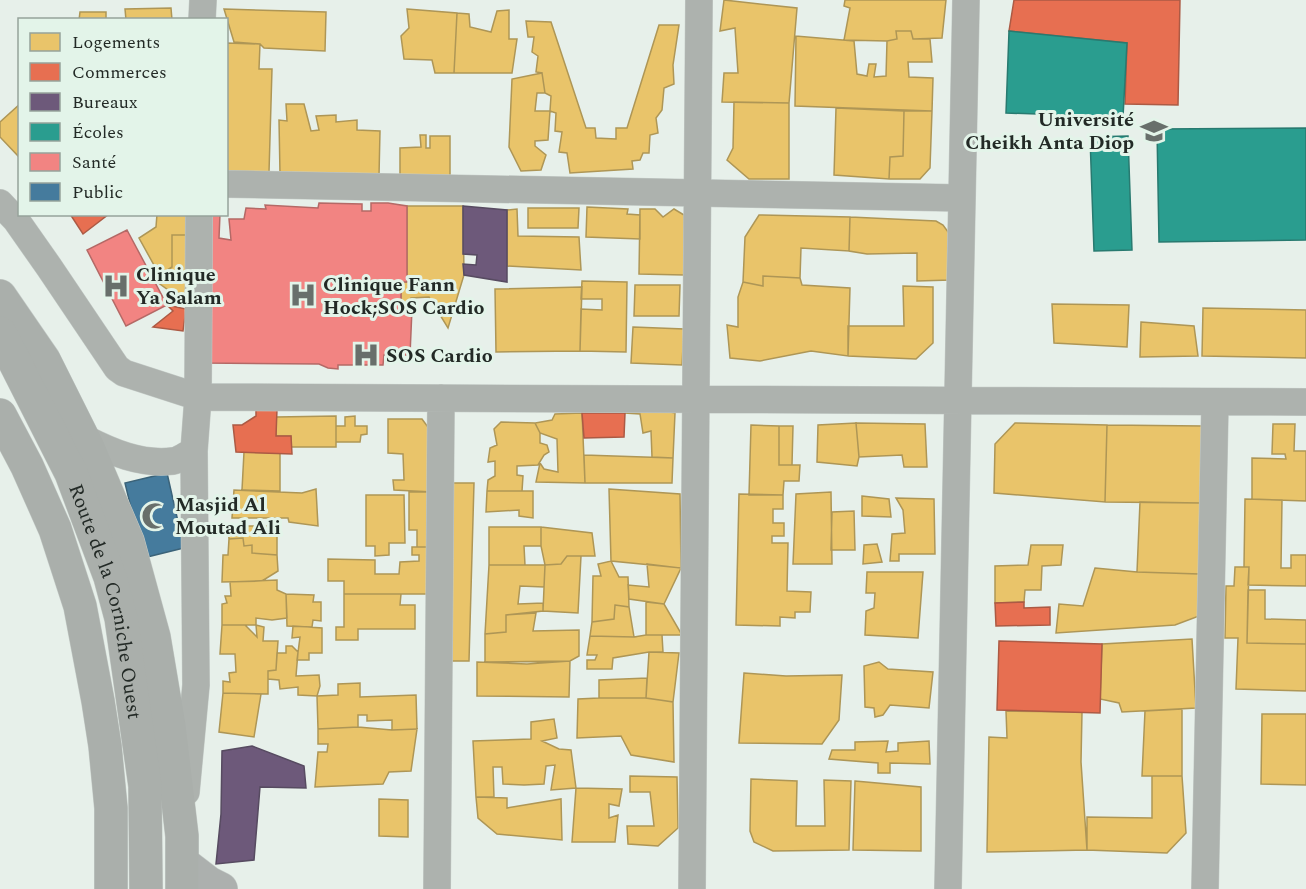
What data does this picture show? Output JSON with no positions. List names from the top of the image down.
{
  "streets": {
    "highway": ["Route de la Corniche Ouest"]
  },
  "places": {
    "school or university": ["Université Cheikh Anta Diop"],
    "hospital": ["Clinique Ya Salam", "Clinique Fann Hock;SOS Cardio", "SOS Cardio"],
    "mosque": ["Masjid Al Moutad Ali"]
  },
  "legend": [
    "Logements",
    "Commerces",
    "Bureaux",
    "Écoles",
    "Santé",
    "Public"
  ]
}
